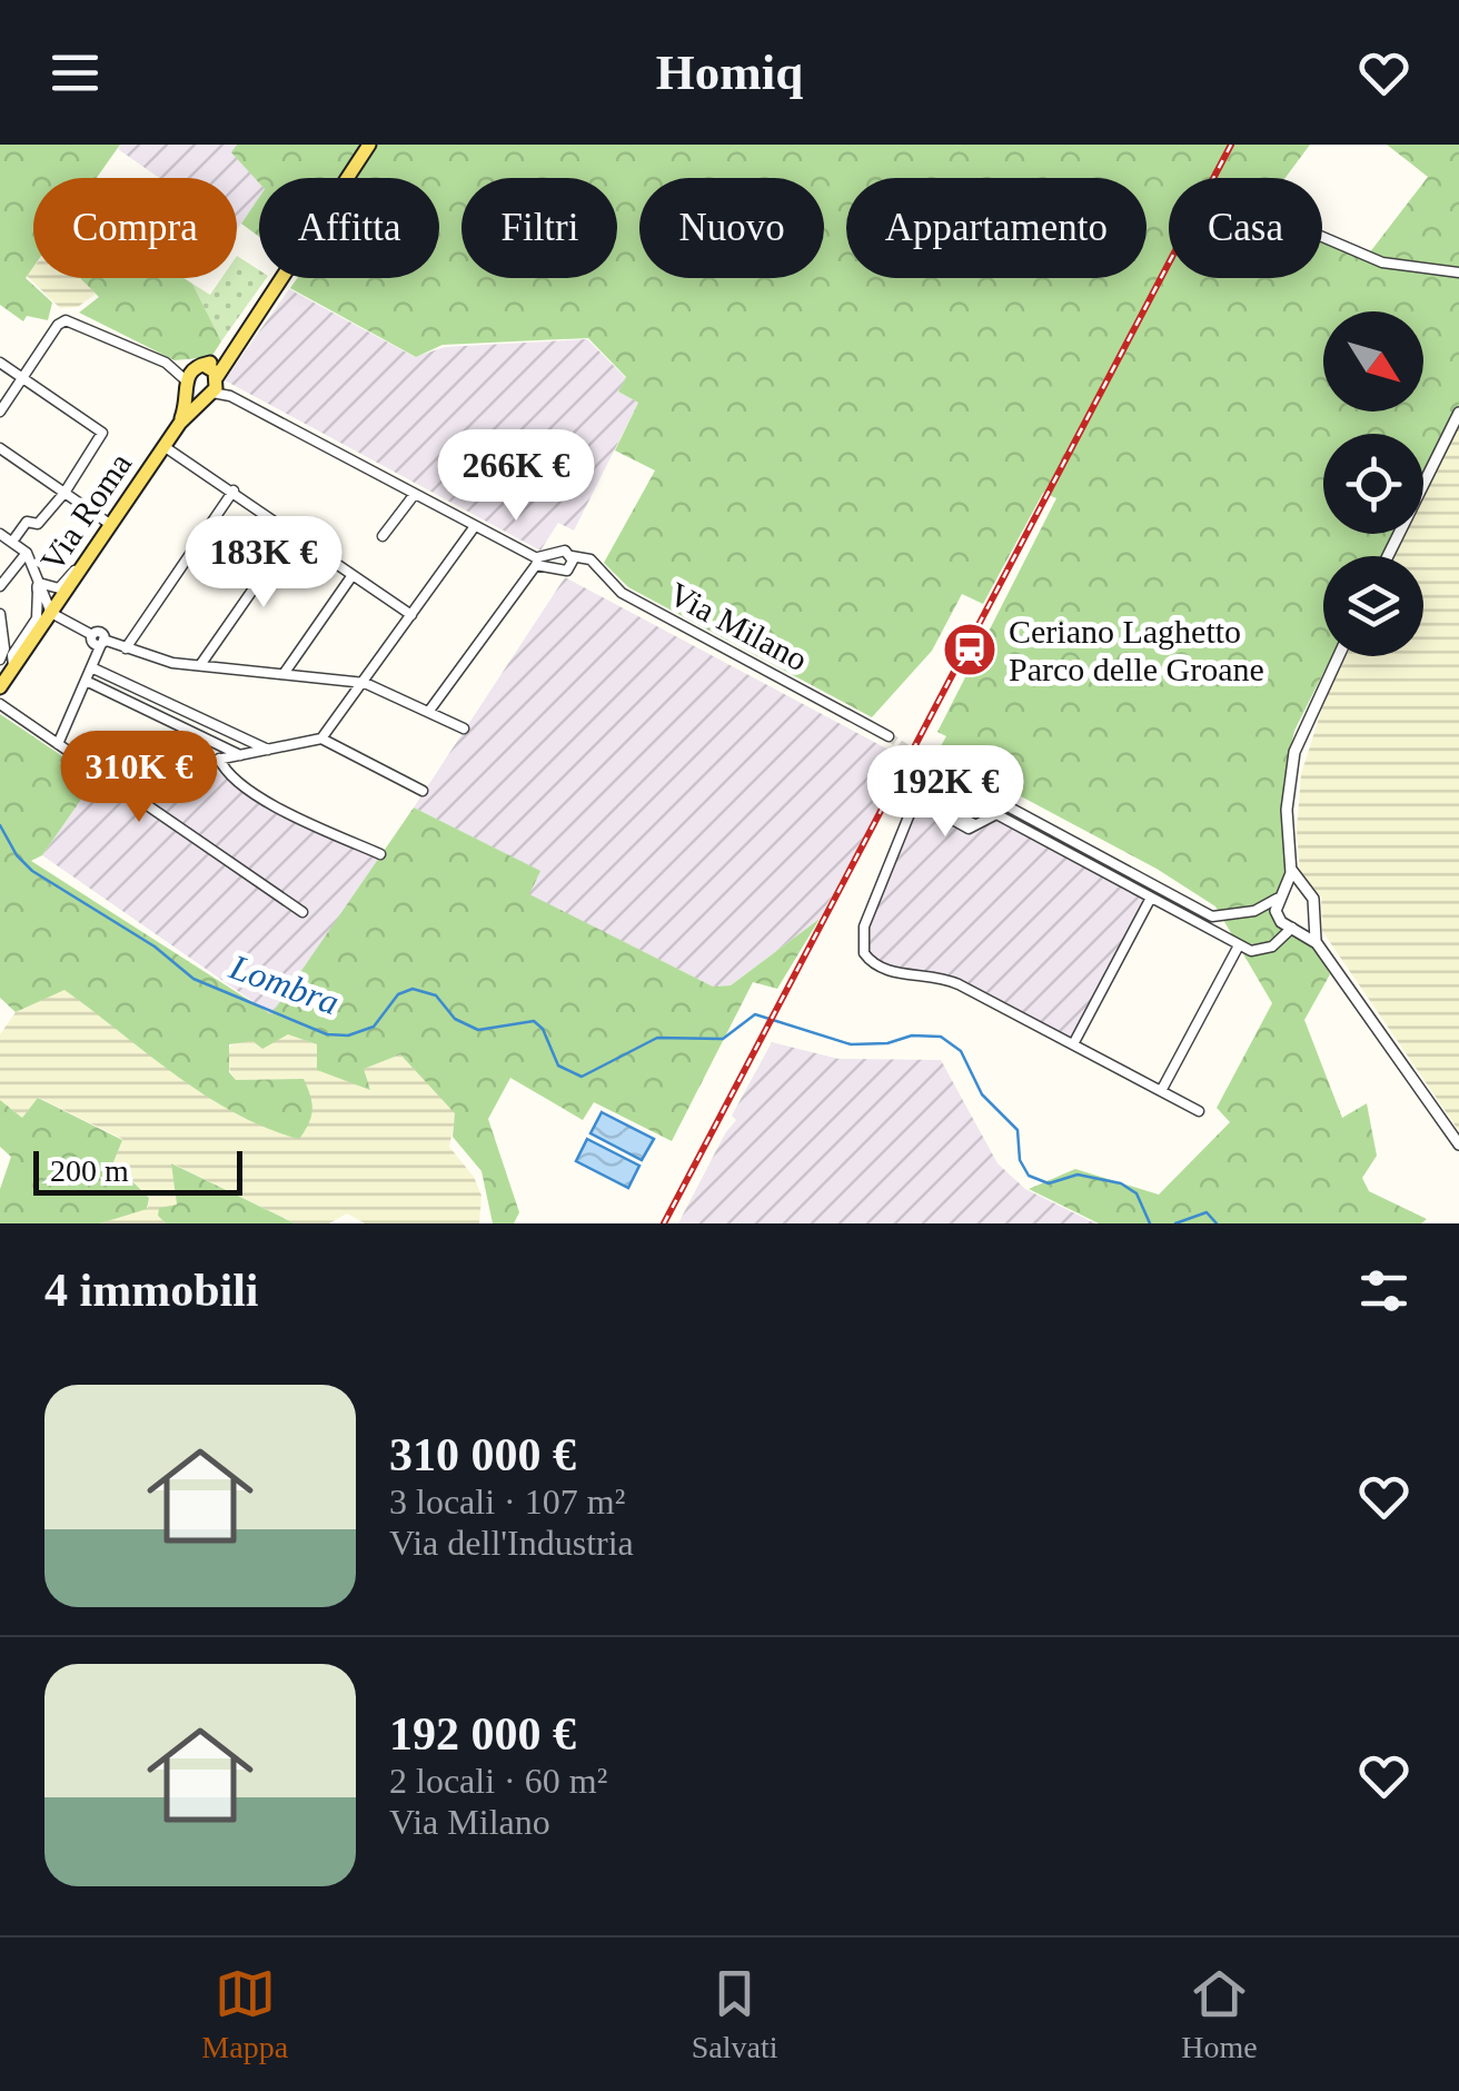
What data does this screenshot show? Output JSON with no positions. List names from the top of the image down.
{
  "streets": {
    "main road": ["Via Roma"],
    "street": ["Via Milano"]
  },
  "water": ["Lombra"],
  "places": {
    "station": ["Ceriano Laghetto Parco delle Groane"]
  },
  "scale_bar": "200 m",
  "north": "bottom right",
  "page": {
    "header": "Homiq",
    "chip": [
      "Compra",
      "Affitta",
      "Filtri",
      "Nuovo",
      "Appartamento",
      "Casa"
    ],
    "price": [
      "266K €",
      "183K €",
      "310K €",
      "192K €"
    ],
    "scale": "200 m",
    "heading": "4 immobili",
    "list": [
      {
        "name": "310 000 €",
        "note": "3 locali · 107 m² · Via dell'Industria"
      },
      {
        "name": "192 000 €",
        "note": "2 locali · 60 m² · Via Milano"
      }
    ],
    "tabs": ["Mappa", "Salvati", "Home"]
  }
}
